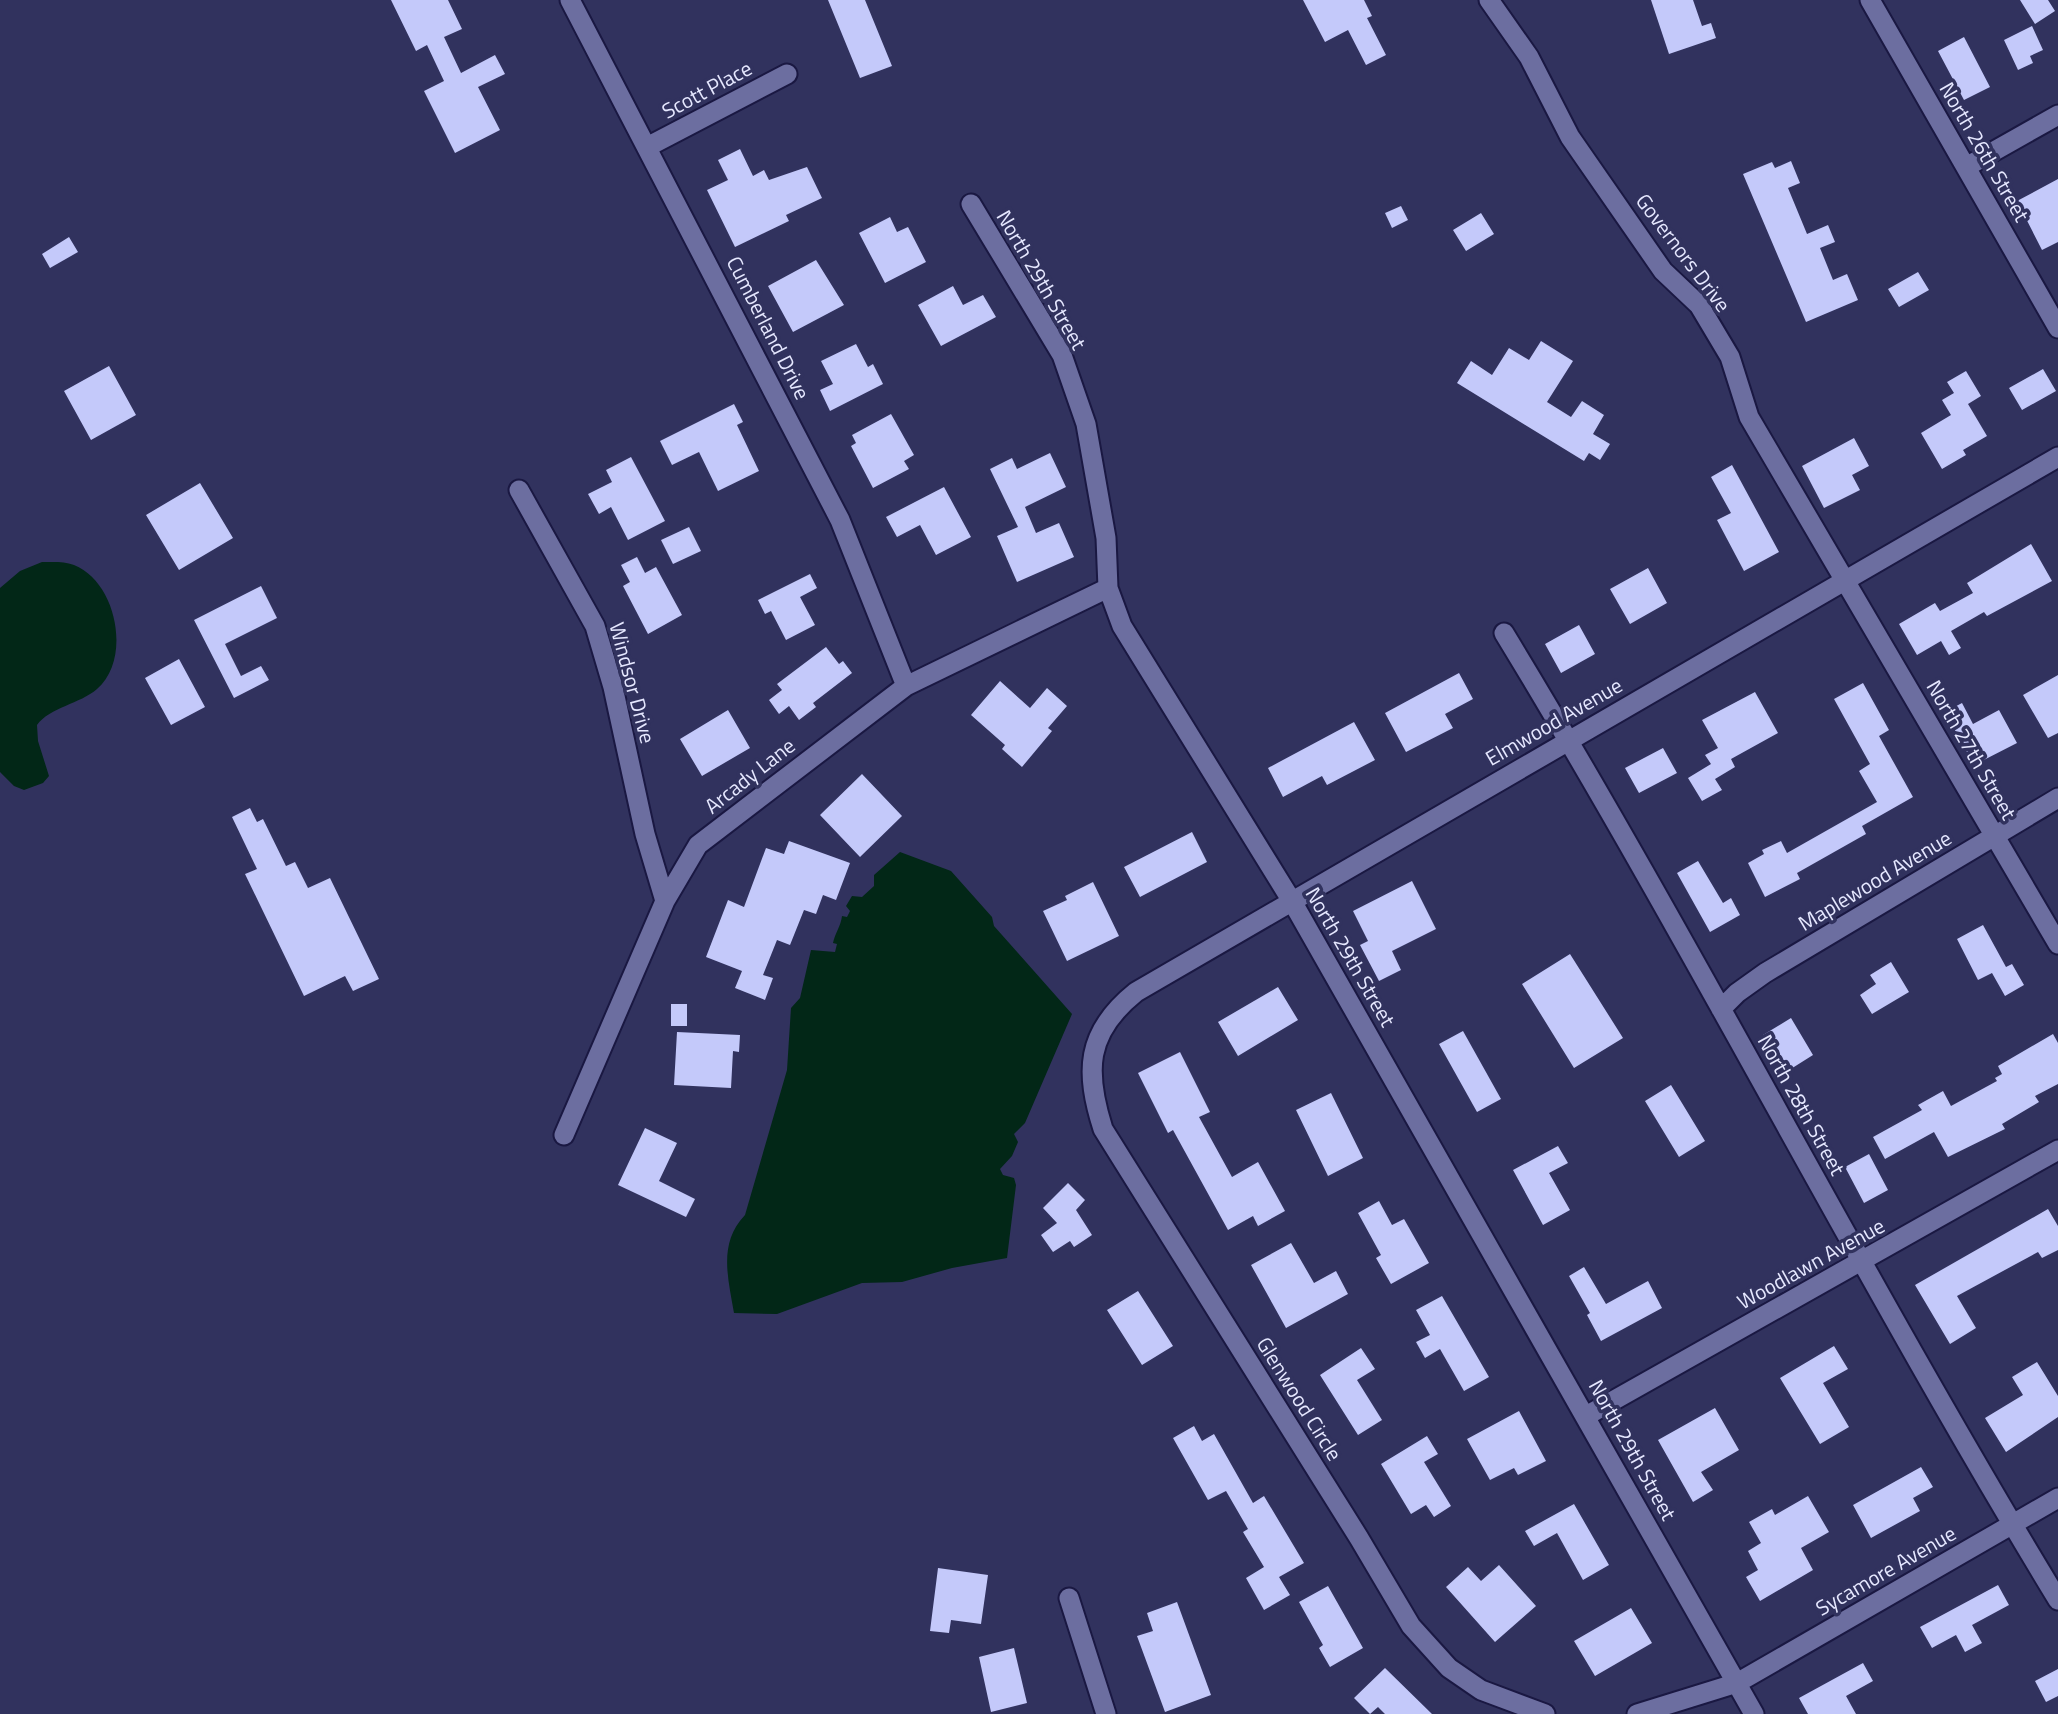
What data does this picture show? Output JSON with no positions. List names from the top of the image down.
{
  "streets": {
    "street": [
      "Scott Place",
      "North 26th Street",
      "Governors Drive",
      "North 29th Street",
      "Cumberland Drive",
      "Windsor Drive",
      "Elmwood Avenue",
      "North 27th Street",
      "Arcady Lane",
      "Maplewood Avenue",
      "North 28th Street",
      "Woodlawn Avenue",
      "Glenwood Circle",
      "Sycamore Avenue"
    ]
  },
  "crossings": [
    ["Scott Place", "Cumberland Drive"],
    ["Governors Drive", "Elmwood Avenue"],
    ["Governors Drive", "North 27th Street"],
    ["North 29th Street", "Elmwood Avenue"],
    ["North 29th Street", "Arcady Lane"],
    ["North 29th Street", "Woodlawn Avenue"],
    ["North 29th Street", "Sycamore Avenue"],
    ["Cumberland Drive", "Arcady Lane"],
    ["Windsor Drive", "Arcady Lane"],
    ["Elmwood Avenue", "North 27th Street"],
    ["Elmwood Avenue", "North 28th Street"],
    ["Elmwood Avenue", "Glenwood Circle"],
    ["North 27th Street", "Maplewood Avenue"],
    ["Maplewood Avenue", "North 28th Street"],
    ["North 28th Street", "Woodlawn Avenue"],
    ["North 28th Street", "Sycamore Avenue"]
  ]
}
